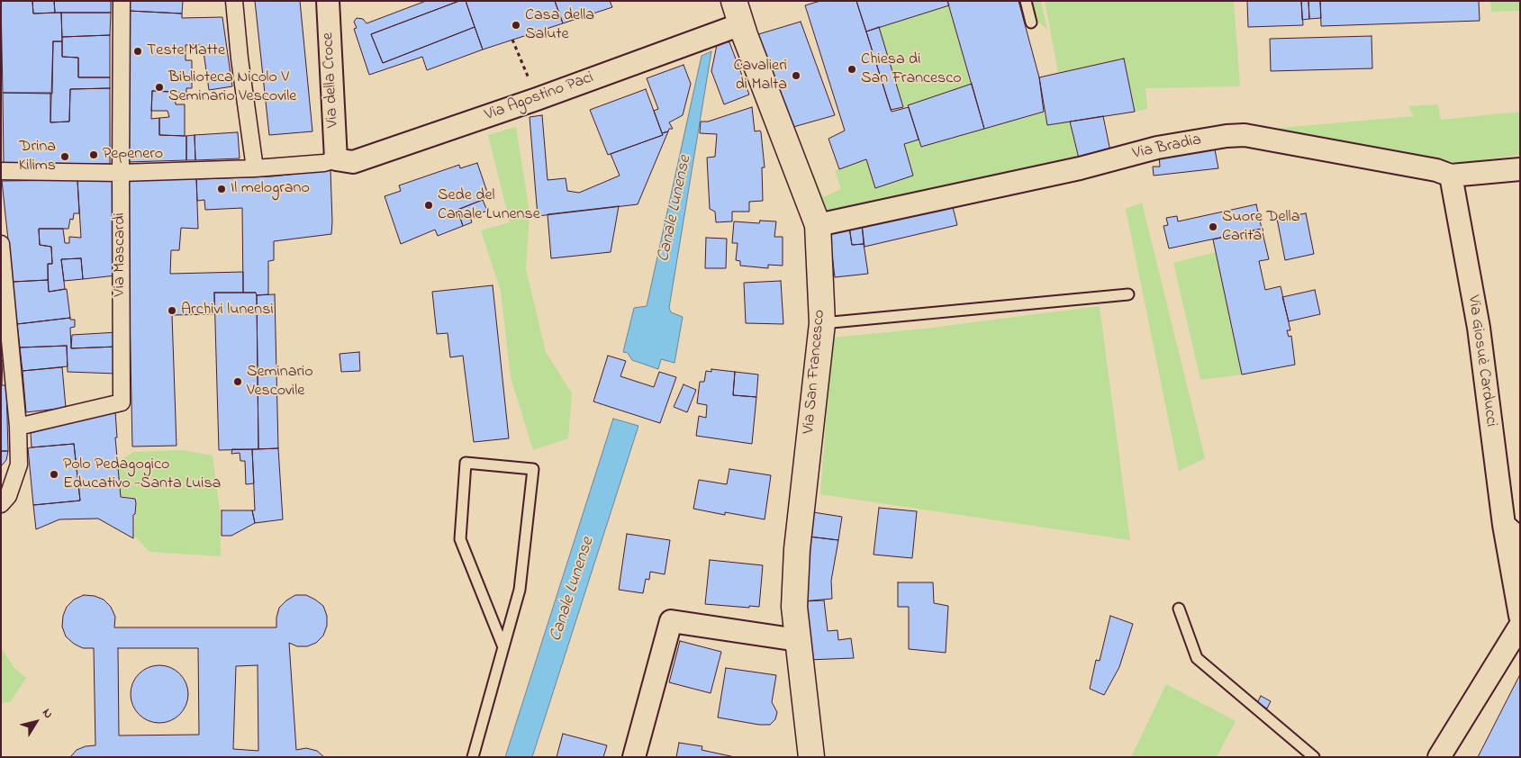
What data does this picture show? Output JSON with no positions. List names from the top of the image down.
{
  "streets": {
    "street": [
      "Via della Croce",
      "Via Agostino Paci",
      "Via Bradia",
      "Via Mascardi",
      "Via Giosuè Carducci",
      "Via San Francesco"
    ]
  },
  "crossings": [
    ["Via della Croce", "Via Agostino Paci"],
    ["Via Agostino Paci", "Via San Francesco"],
    ["Via Bradia", "Via Giosuè Carducci"],
    ["Via Bradia", "Via San Francesco"]
  ],
  "water": ["Canale Lunense"],
  "places": [
    "Casa della Salute",
    "Teste Matte",
    "Chiesa di San Francesco",
    "Cavalieri di Malta",
    "Biblioteca Nicolo V Seminario Vescovile",
    "Pepenero",
    "Drina Kilims",
    "Il melograno",
    "Sede del Canale Lunense",
    "Suore Della Carita'",
    "Archivi lunensi",
    "Seminario Vescovile",
    "Polo Pedagogico Educativo -Santa Luisa"
  ],
  "north": "top right"
}
